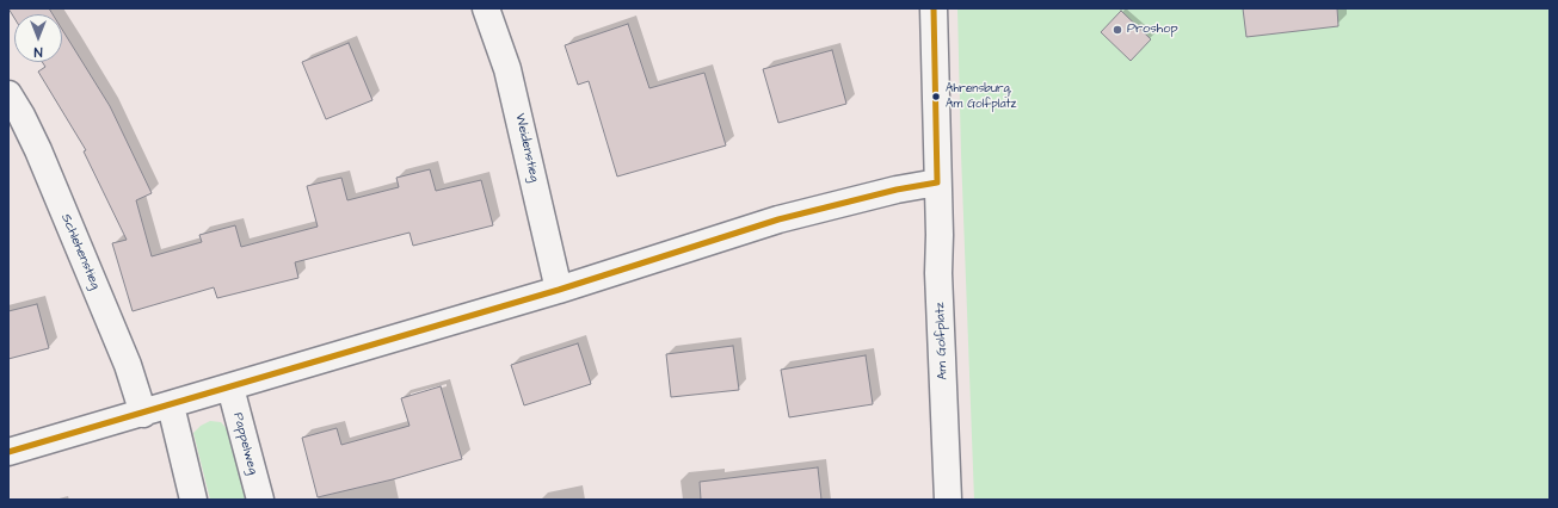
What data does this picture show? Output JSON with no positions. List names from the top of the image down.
{
  "streets": {
    "street": [
      "Weidenstieg",
      "Schlehenstieg",
      "Am Golfplatz",
      "Pappelweg"
    ]
  },
  "places": ["Proshop", "Ahrensburg, Am Golfplatz"],
  "north": "bottom"
}
